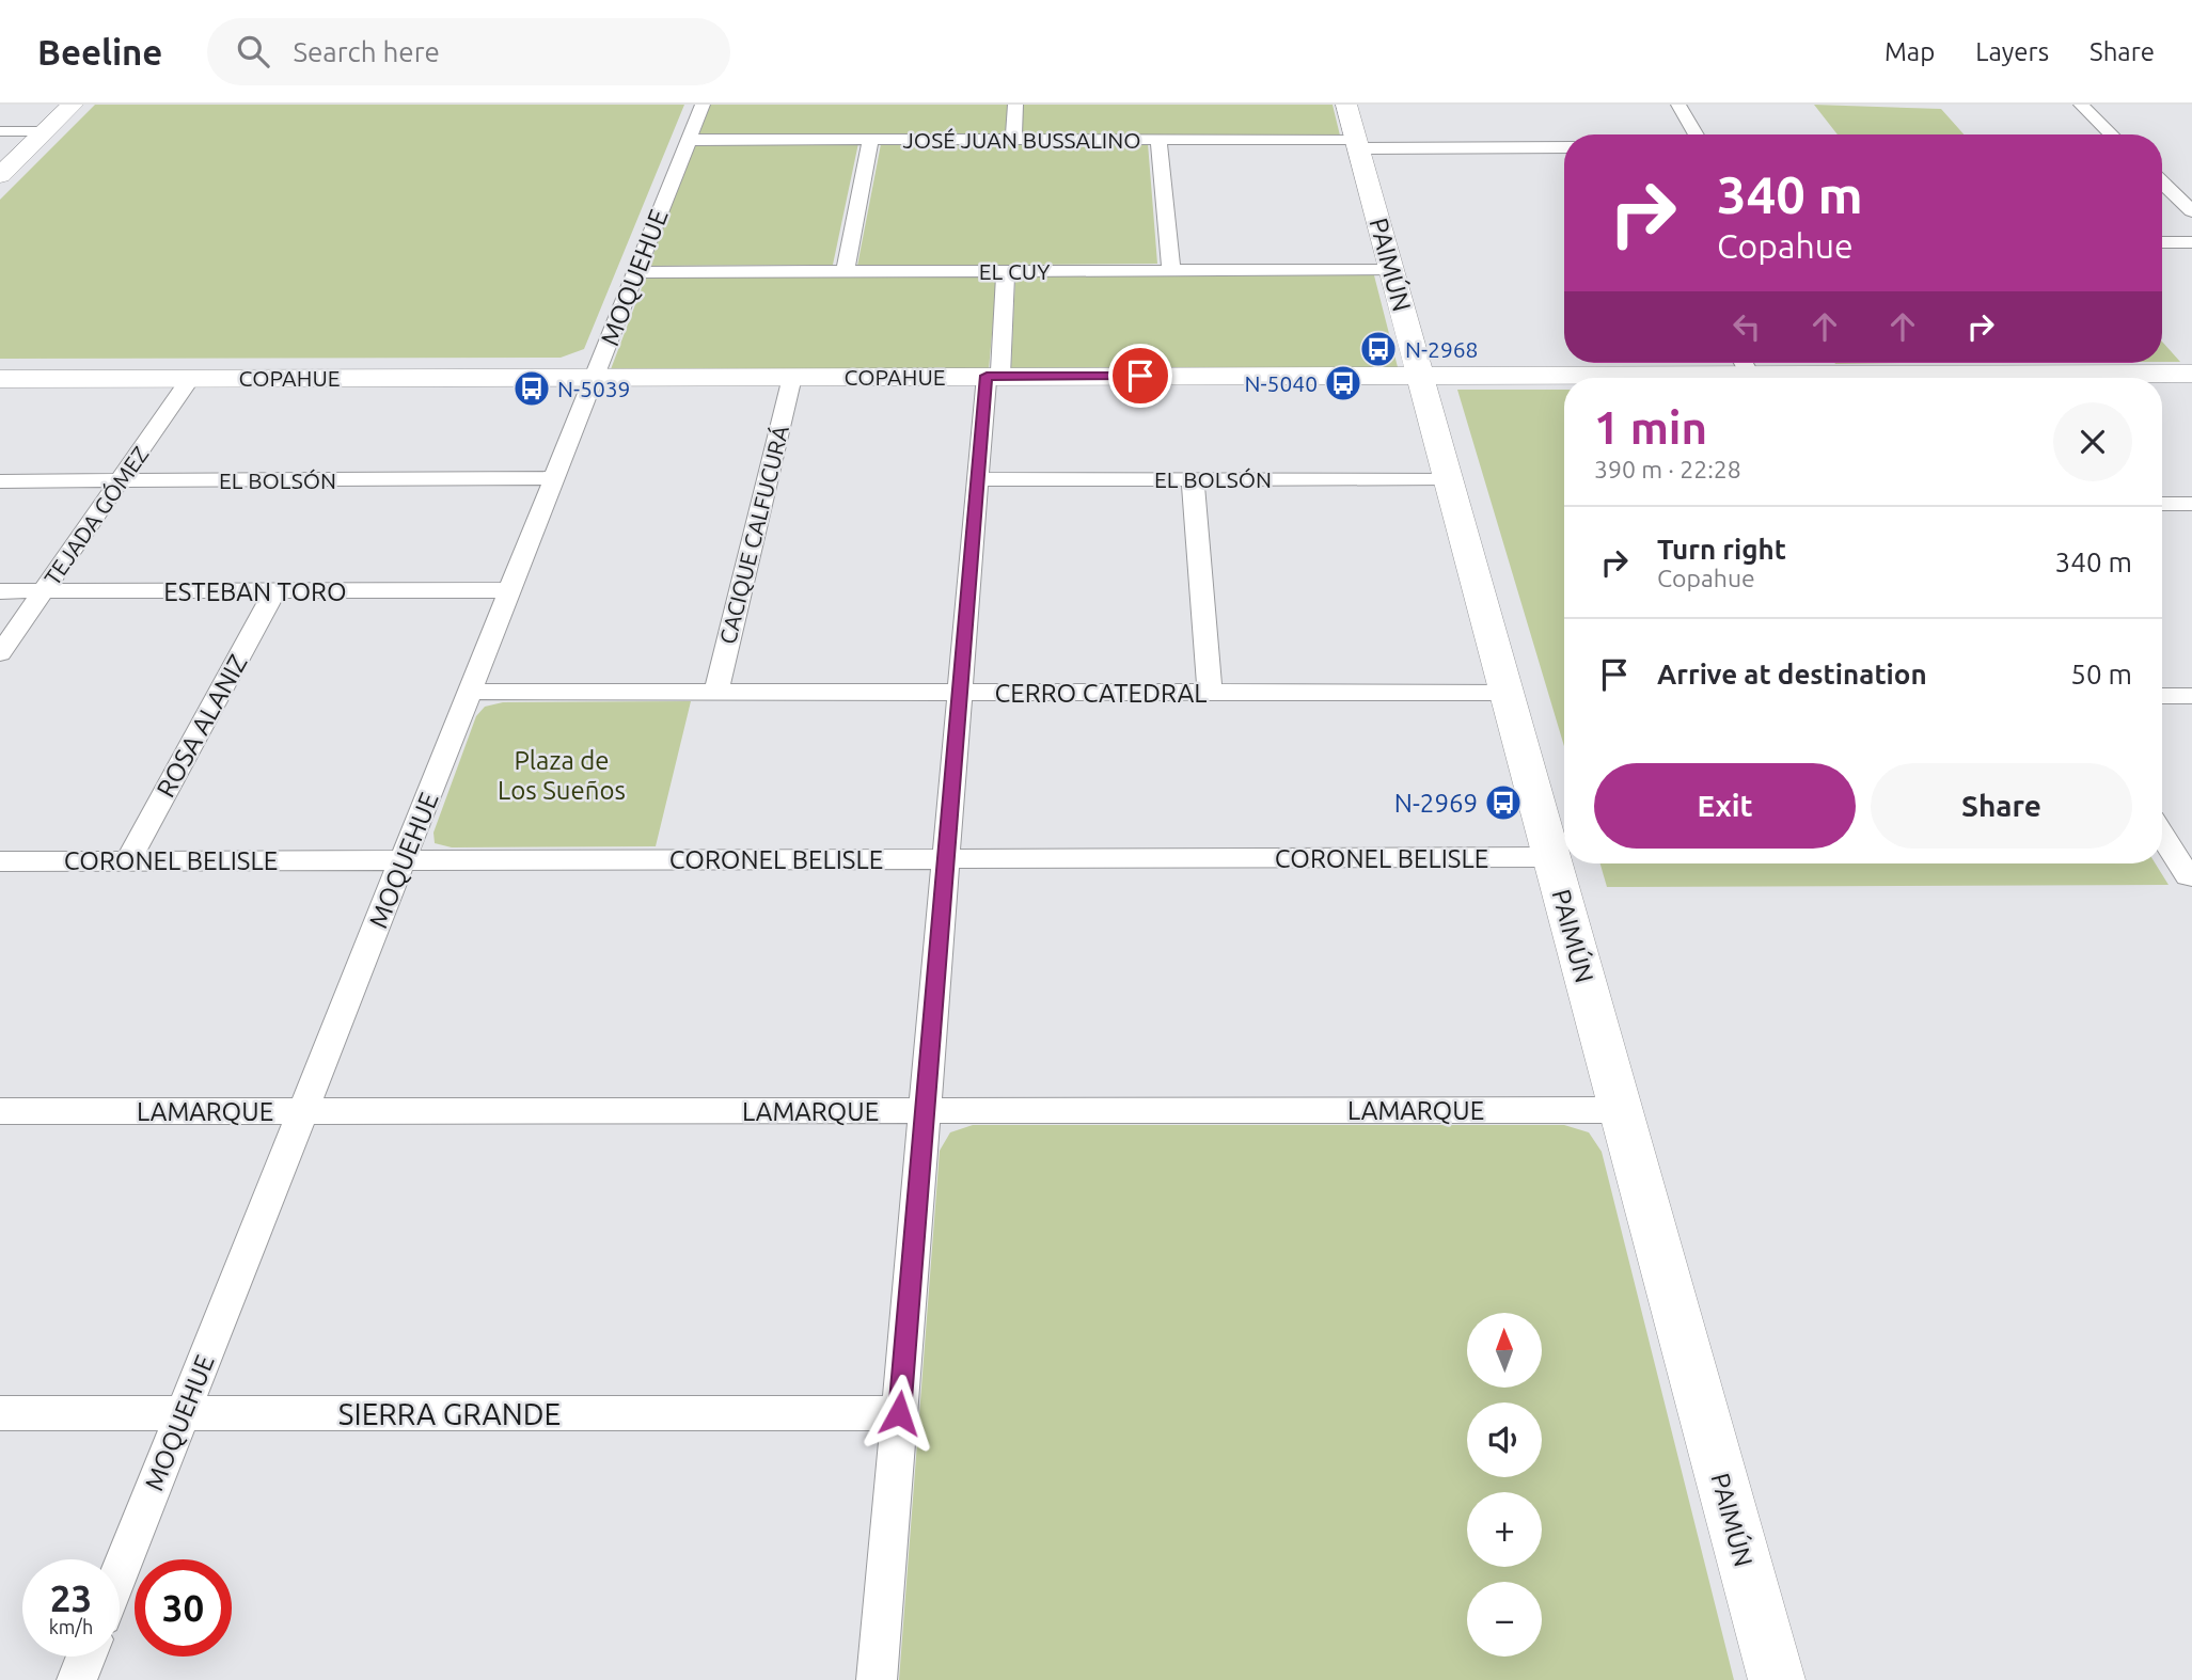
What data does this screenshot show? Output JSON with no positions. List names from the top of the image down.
{
  "streets": {
    "street": [
      "JOSÉ JUAN BUSSALINO",
      "PAIMÚN",
      "EL CUY",
      "MOQUEHUE",
      "COPAHUE",
      "EL BOLSÓN",
      "TEJADA GÓMEZ",
      "CACIQUE CALFUCURÁ",
      "ESTEBAN TORO",
      "CERRO CATEDRAL",
      "ROSA ALANIZ",
      "CORONEL BELISLE",
      "LAMARQUE",
      "SIERRA GRANDE"
    ]
  },
  "crossings": [
    ["JOSÉ JUAN BUSSALINO", "PAIMÚN"],
    ["JOSÉ JUAN BUSSALINO", "MOQUEHUE"],
    ["PAIMÚN", "EL CUY"],
    ["PAIMÚN", "COPAHUE"],
    ["PAIMÚN", "EL BOLSÓN"],
    ["PAIMÚN", "CERRO CATEDRAL"],
    ["PAIMÚN", "CORONEL BELISLE"],
    ["PAIMÚN", "LAMARQUE"],
    ["EL CUY", "MOQUEHUE"],
    ["MOQUEHUE", "COPAHUE"],
    ["MOQUEHUE", "EL BOLSÓN"],
    ["MOQUEHUE", "ESTEBAN TORO"],
    ["MOQUEHUE", "CERRO CATEDRAL"],
    ["MOQUEHUE", "CORONEL BELISLE"],
    ["MOQUEHUE", "LAMARQUE"],
    ["MOQUEHUE", "SIERRA GRANDE"],
    ["COPAHUE", "TEJADA GÓMEZ"],
    ["COPAHUE", "CACIQUE CALFUCURÁ"],
    ["EL BOLSÓN", "TEJADA GÓMEZ"],
    ["TEJADA GÓMEZ", "ESTEBAN TORO"],
    ["CACIQUE CALFUCURÁ", "CERRO CATEDRAL"],
    ["ESTEBAN TORO", "ROSA ALANIZ"],
    ["ROSA ALANIZ", "CORONEL BELISLE"]
  ],
  "parks": ["Plaza de Los Sueños"],
  "places": {
    "bus stop": [
      "N-2968",
      "N-5040",
      "N-5039",
      "N-2969"
    ]
  },
  "north": "top",
  "page": {
    "header": "Beeline",
    "search": "Search here",
    "nav": ["Map", "Layers", "Share"],
    "turn": ["340 m", "Copahue"],
    "heading": ["1 min", "390 m · 22:28"],
    "list": [
      {
        "name": "Turn right",
        "note": "Copahue",
        "value": "340 m"
      },
      {
        "name": "Arrive at destination",
        "value": "50 m"
      }
    ],
    "buttons": ["Exit", "Share"],
    "map_buttons": ["+", "−"],
    "speed": "23 km/h",
    "limit": "30"
  }
}
